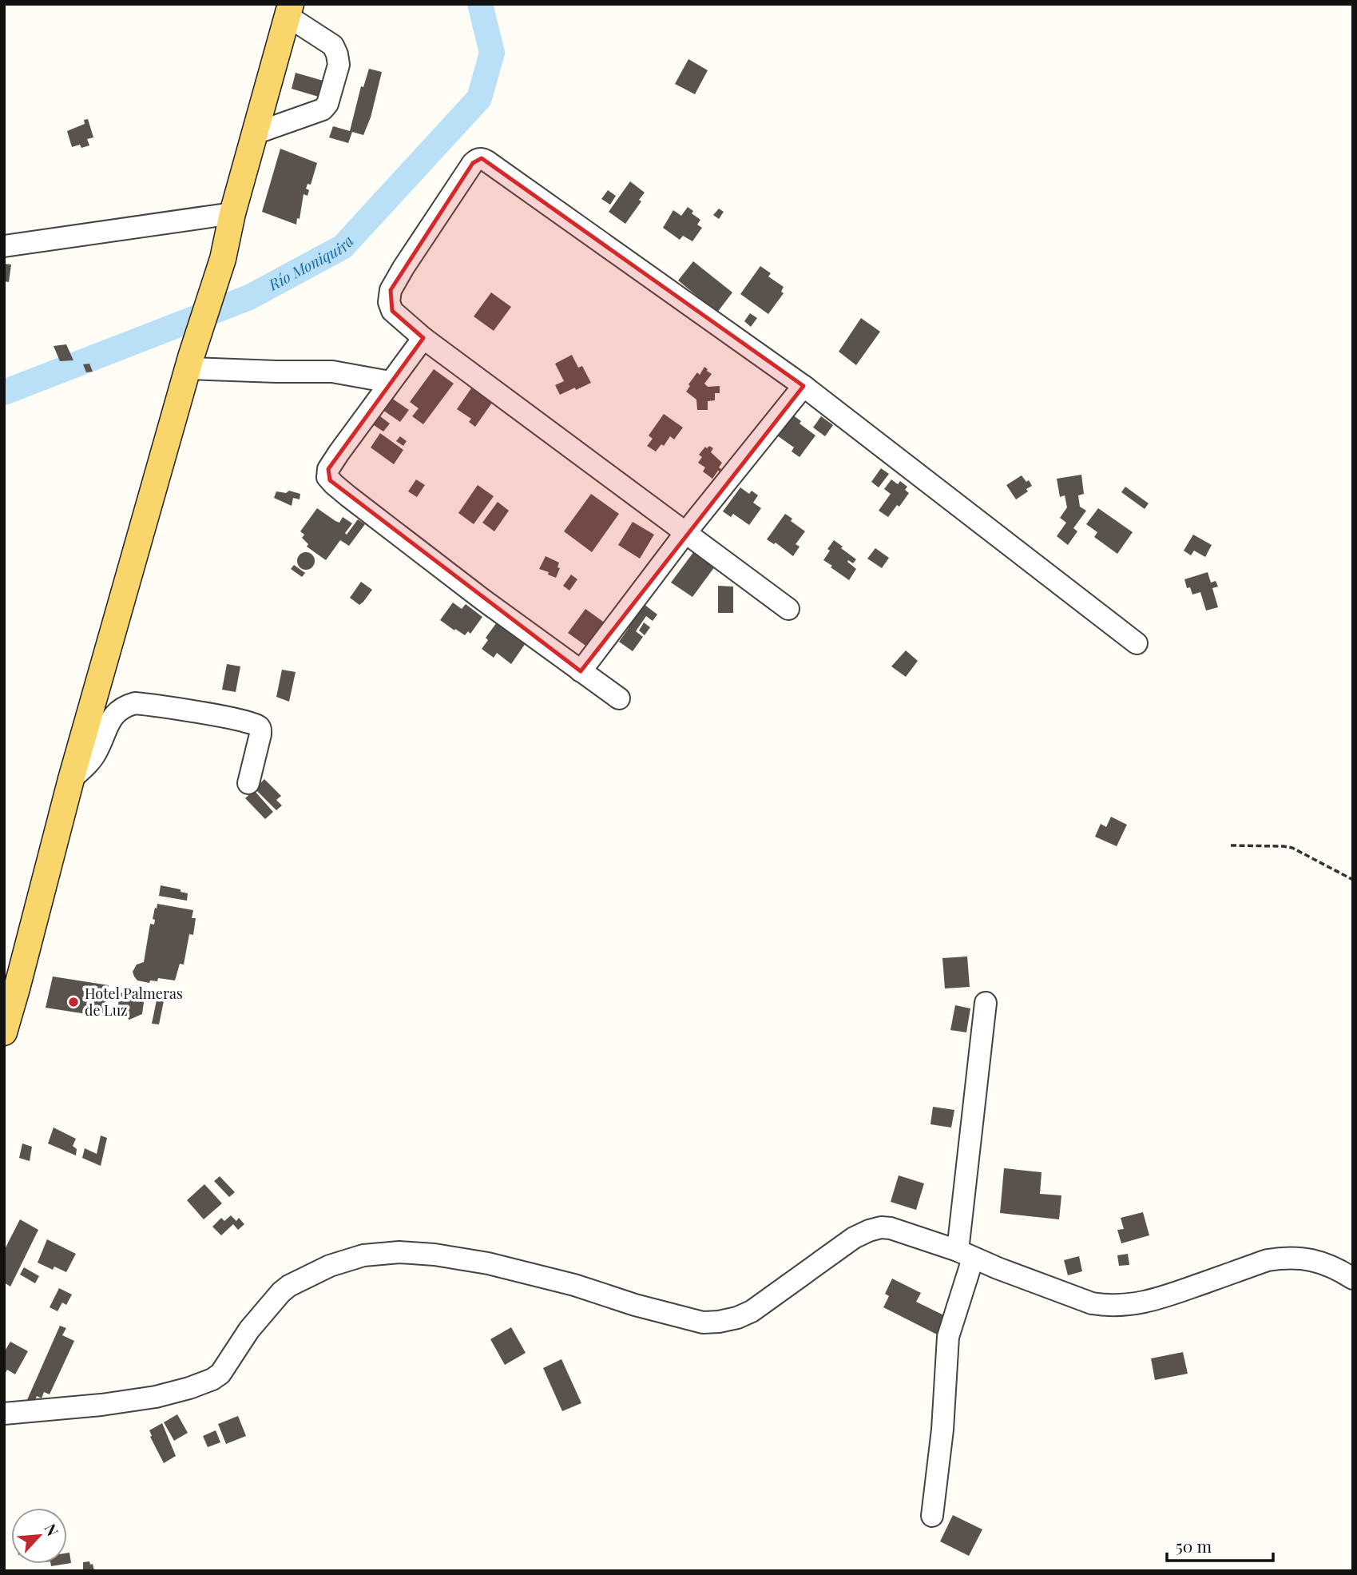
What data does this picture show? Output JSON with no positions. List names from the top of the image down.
{
  "water": ["Río Moniquira"],
  "places": ["Hotel Palmeras de Luz"],
  "scale_bar": "50 m",
  "north": "top right"
}
